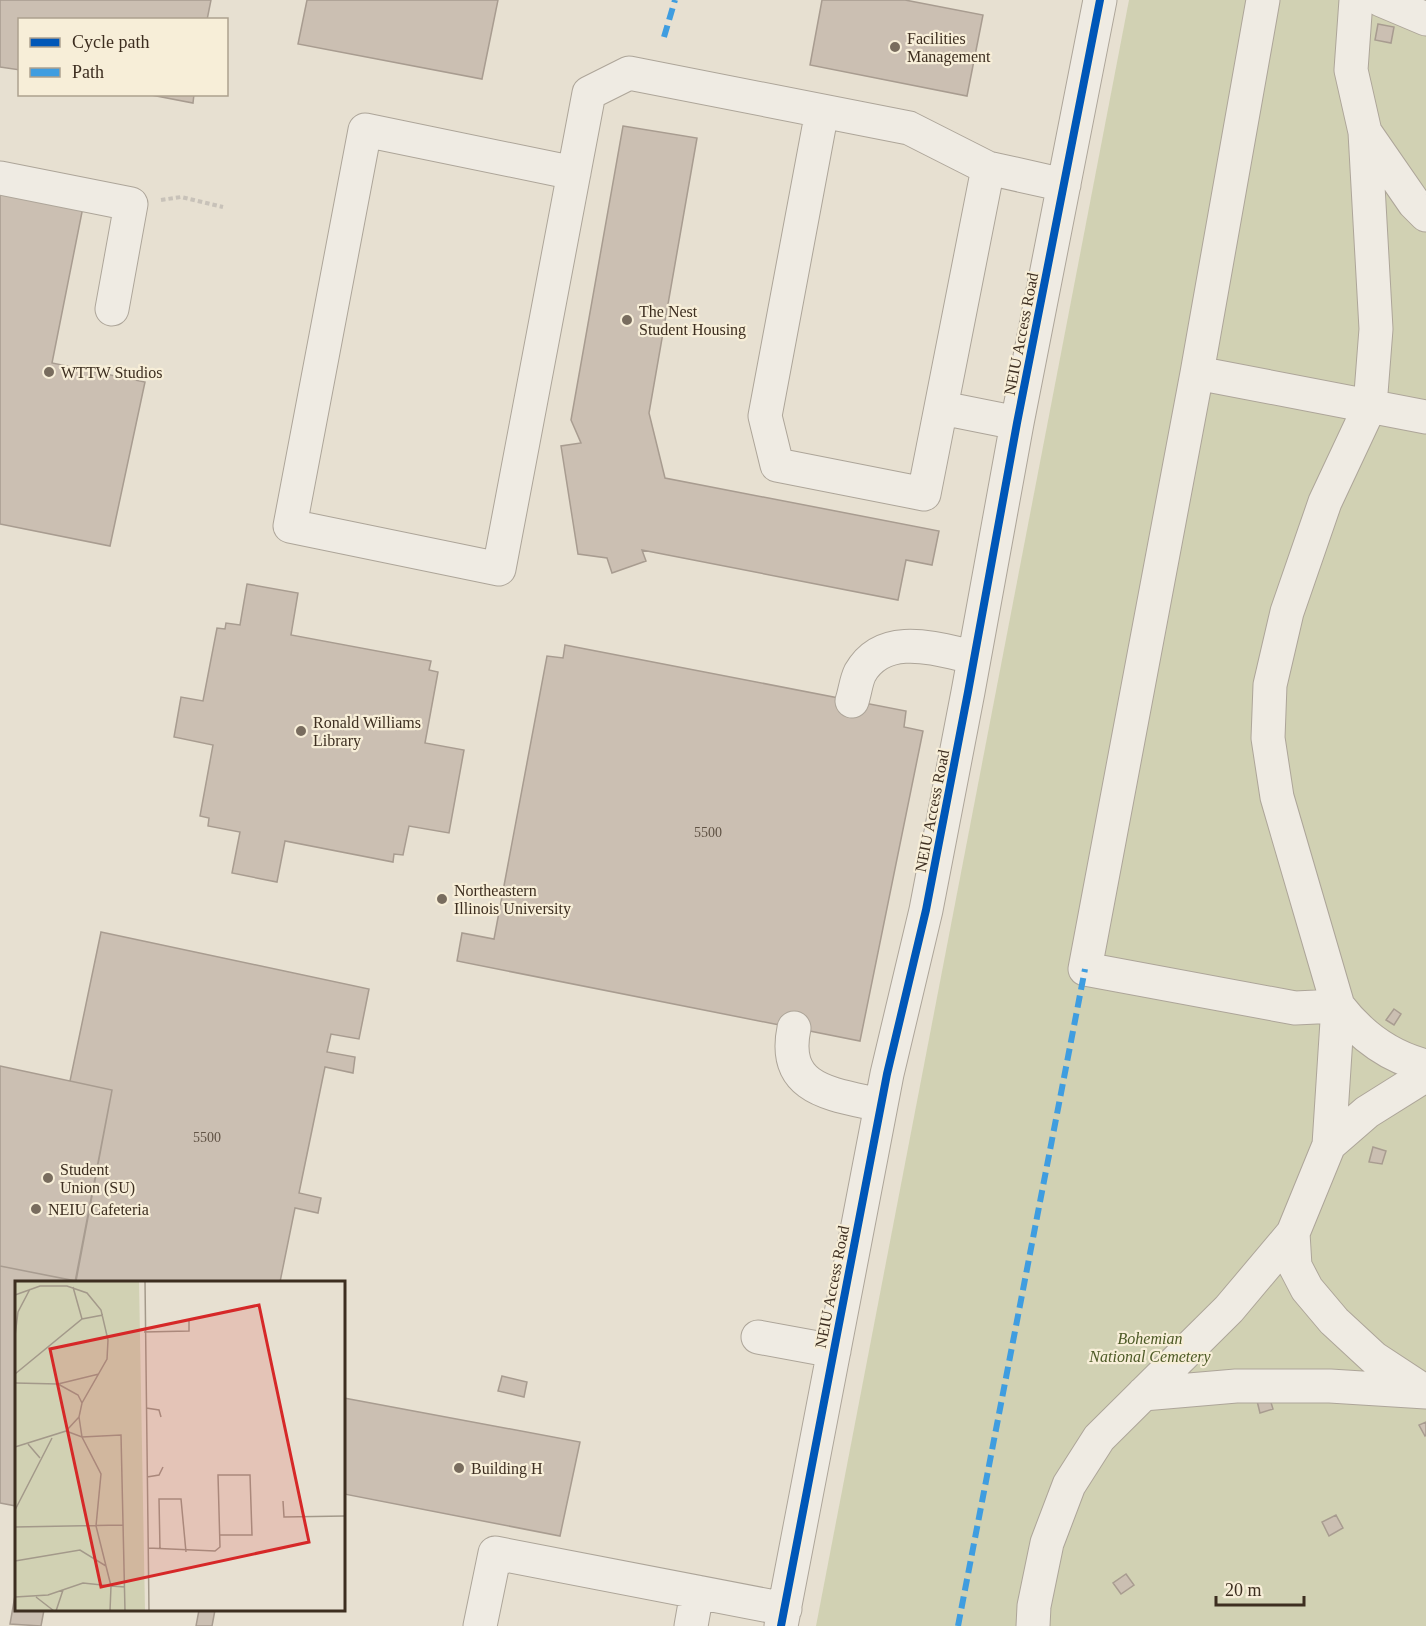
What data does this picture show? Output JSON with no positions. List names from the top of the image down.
{
  "streets": {
    "street": ["NEIU Access Road"]
  },
  "parks": ["Bohemian National Cemetery"],
  "places": [
    "Facilities Management",
    "The Nest Student Housing",
    "WTTW Studios",
    "Ronald Williams Library",
    "Northeastern Illinois University",
    "Student Union (SU)",
    "NEIU Cafeteria",
    "Building H"
  ],
  "house_numbers": ["5500", "5500"],
  "legend": ["Cycle path", "Path"],
  "scale_bar": "20 m"
}
